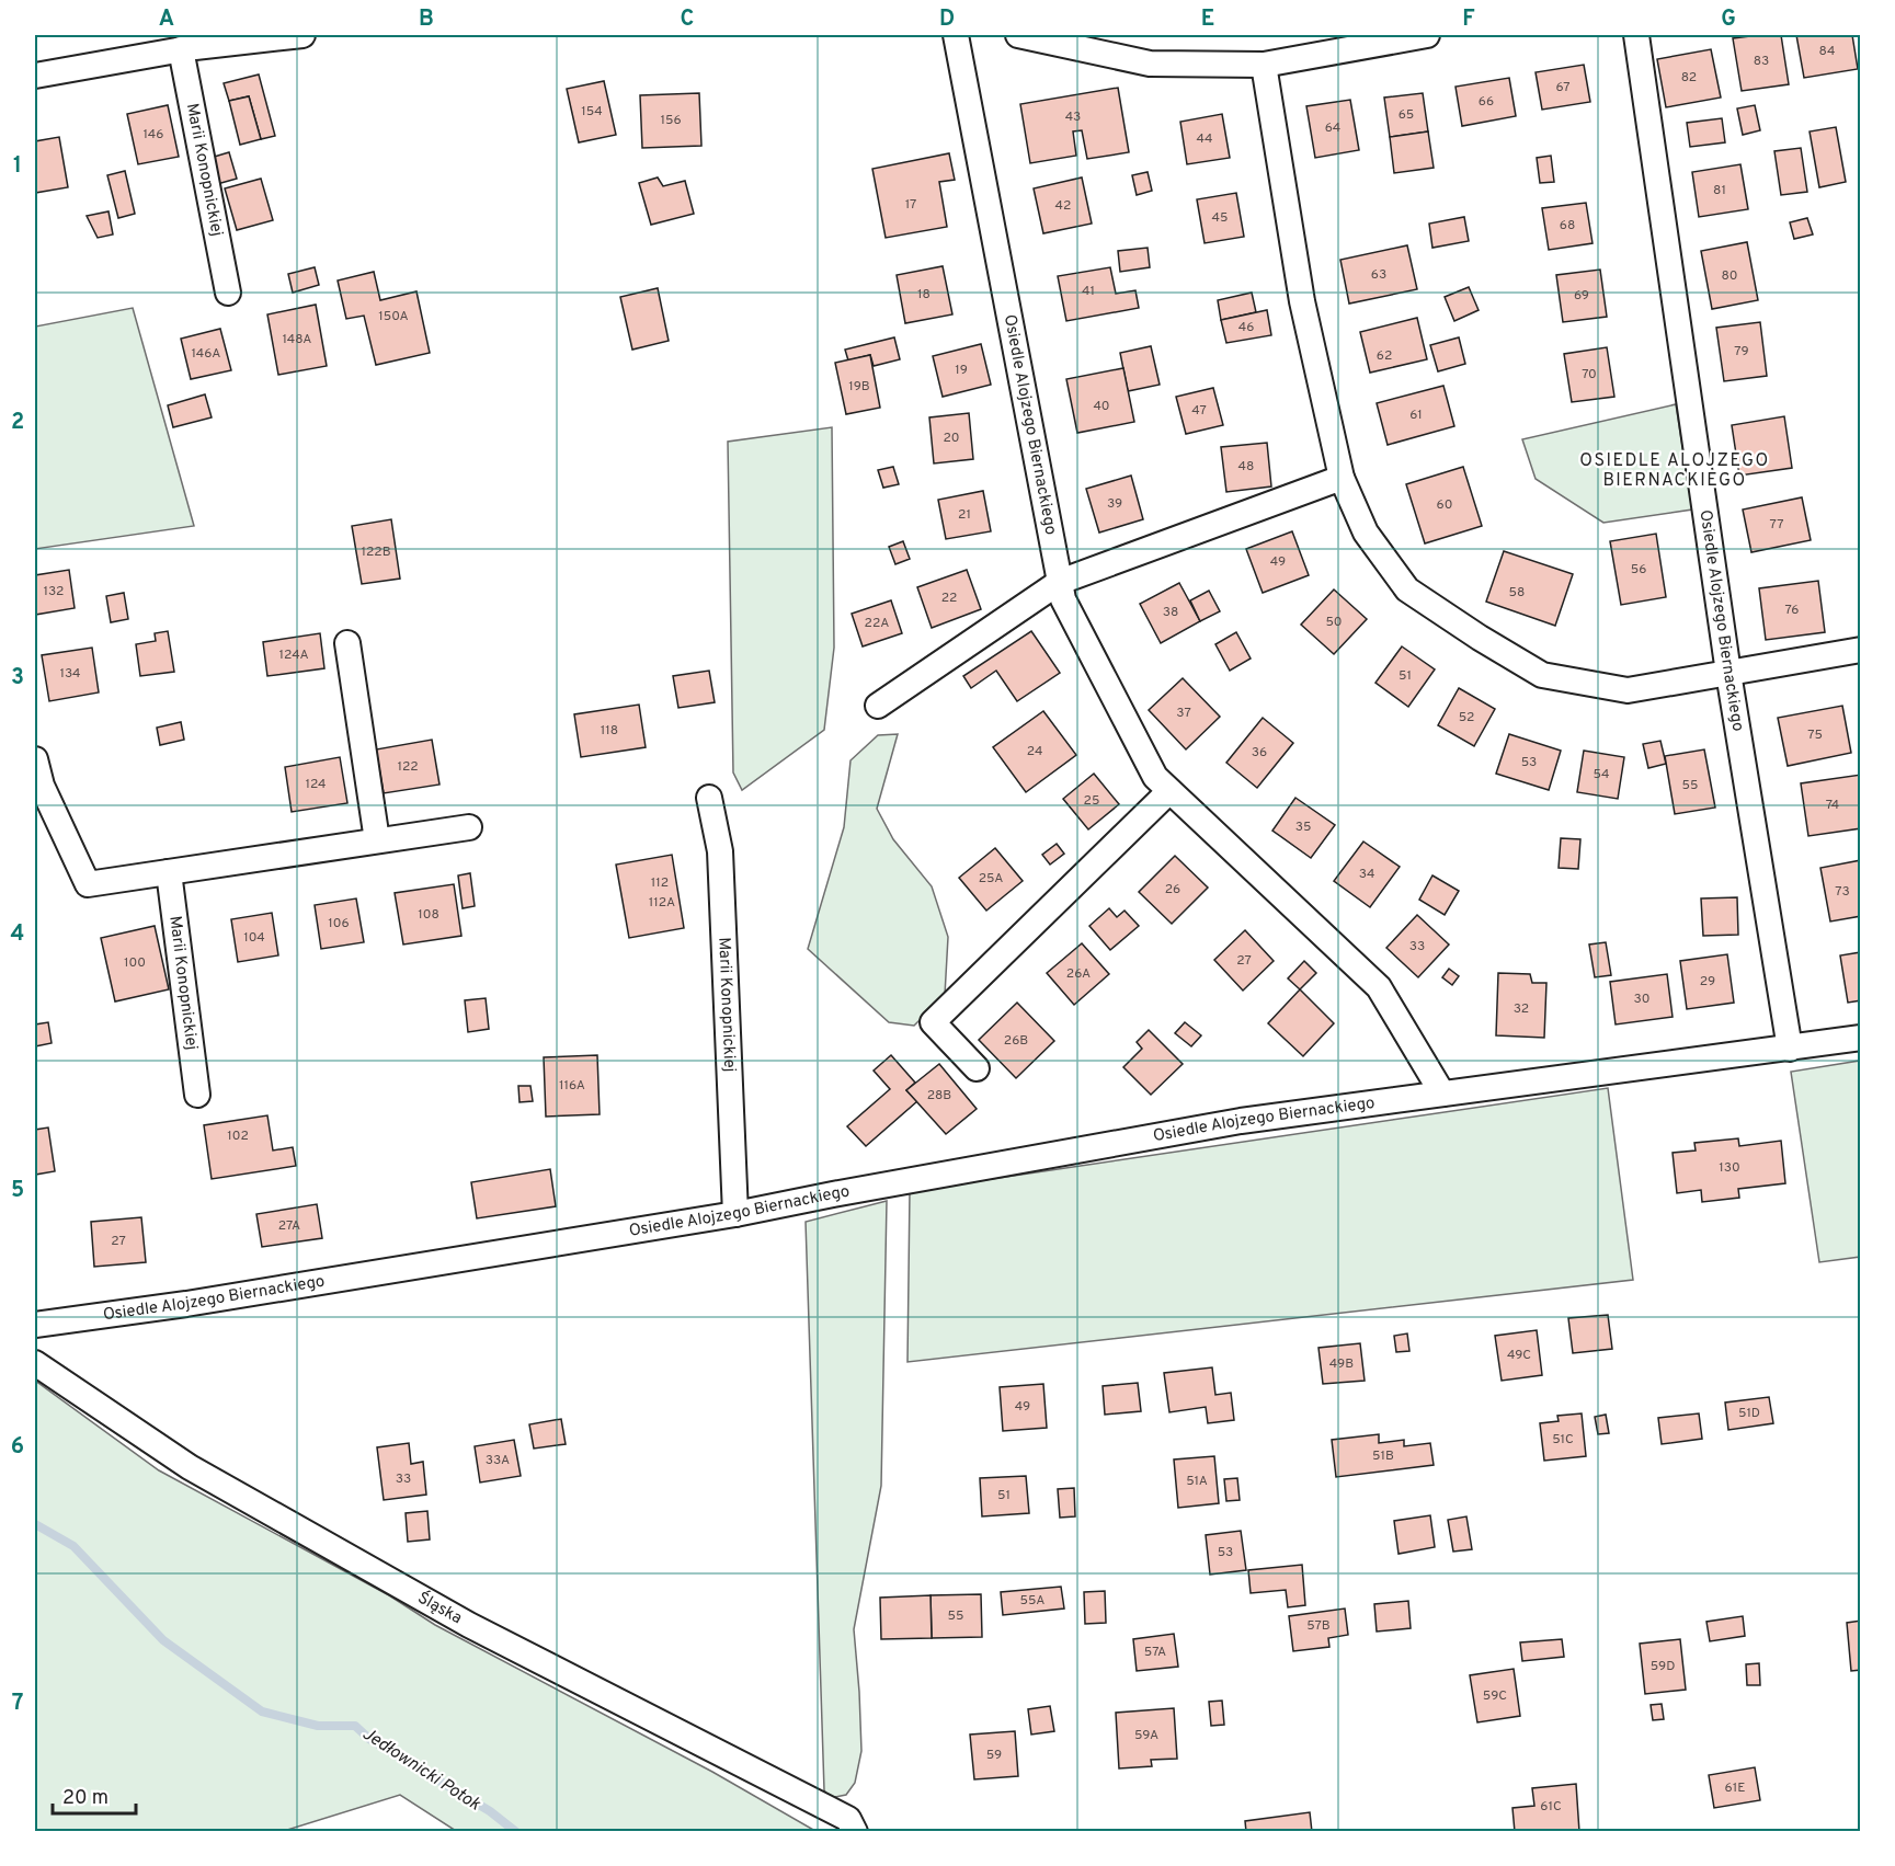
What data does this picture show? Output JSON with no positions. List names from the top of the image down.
{
  "streets": {
    "street": ["Marii Konopnickiej", "Osiedle Alojzego Biernackiego", "Śląska"]
  },
  "crossings": [
    ["Marii Konopnickiej", "Osiedle Alojzego Biernackiego"]
  ],
  "districts": ["OSIEDLE ALOJZEGO BIERNACKIEGO"],
  "water": ["Jedłownicki Potok"],
  "house_numbers": [
    "84",
    "83",
    "82",
    "67",
    "66",
    "154",
    "65",
    "43",
    "156",
    "64",
    "146",
    "44",
    "81",
    "17",
    "42",
    "45",
    "68",
    "63",
    "80",
    "41",
    "18",
    "69",
    "150A",
    "46",
    "148A",
    "79",
    "146A",
    "62",
    "19",
    "70",
    "19B",
    "40",
    "47",
    "61",
    "20",
    "48",
    "39",
    "60",
    "21",
    "77",
    "122B",
    "49",
    "56",
    "132",
    "58",
    "22",
    "76",
    "38",
    "50",
    "22A",
    "124A",
    "134",
    "51",
    "37",
    "52",
    "118",
    "75",
    "24",
    "36",
    "53",
    "122",
    "54",
    "124",
    "55",
    "25",
    "74",
    "35",
    "34",
    "25A",
    "112",
    "26",
    "73",
    "112A",
    "108",
    "106",
    "104",
    "33",
    "27",
    "100",
    "26A",
    "29",
    "30",
    "32",
    "26B",
    "116A",
    "28B",
    "102",
    "130",
    "27A",
    "27",
    "49C",
    "49B",
    "49",
    "51D",
    "51C",
    "51B",
    "33A",
    "33",
    "51A",
    "51",
    "53",
    "55A",
    "55",
    "57B",
    "57A",
    "59D",
    "59C",
    "59A",
    "59",
    "61E",
    "61C"
  ],
  "scale_bar": "20 m",
  "grid": {
    "columns": [
      "A",
      "B",
      "C",
      "D",
      "E",
      "F",
      "G"
    ],
    "rows": [
      "1",
      "2",
      "3",
      "4",
      "5",
      "6",
      "7"
    ]
  }
}
